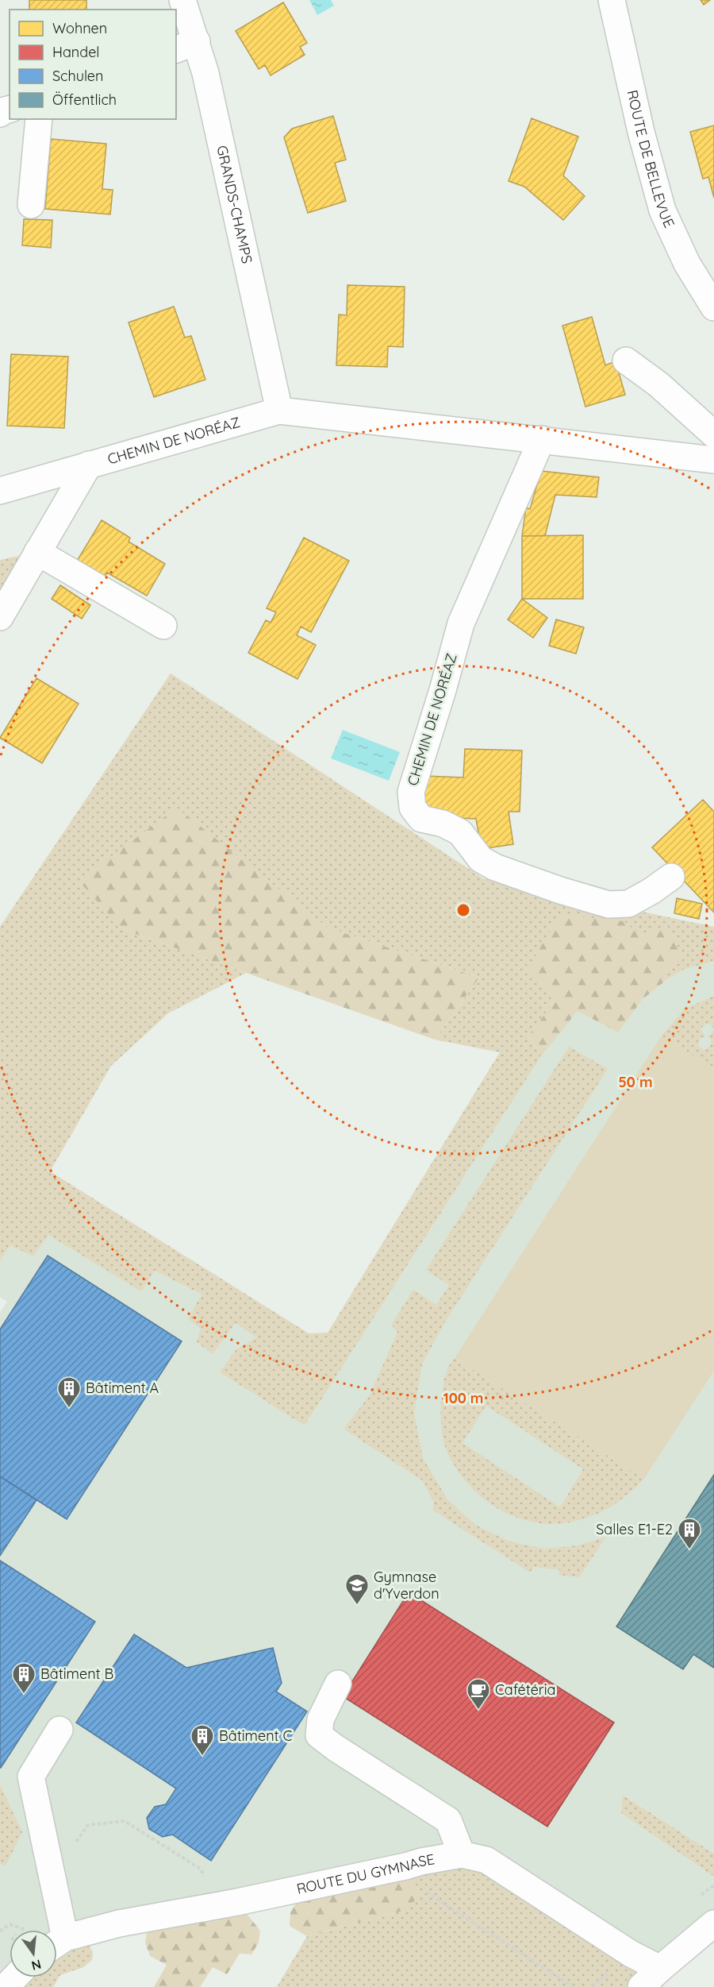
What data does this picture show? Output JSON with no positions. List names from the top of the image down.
{
  "streets": {
    "street": [
      "ROUTE DE BELLEVUE",
      "GRANDS-CHAMPS",
      "CHEMIN DE NORÉAZ",
      "ROUTE DU GYMNASE"
    ]
  },
  "crossings": [
    ["GRANDS-CHAMPS", "CHEMIN DE NORÉAZ"]
  ],
  "places": {
    "building": [
      "Bâtiment A",
      "Salles E1-E2",
      "Bâtiment B",
      "Bâtiment C"
    ],
    "school or university": ["Gymnase d'Yverdon"],
    "cafe": ["Cafétéria"]
  },
  "legend": [
    "Wohnen",
    "Handel",
    "Schulen",
    "Öffentlich"
  ],
  "north": "bottom",
  "rings": ["50 m", "100 m"]
}
